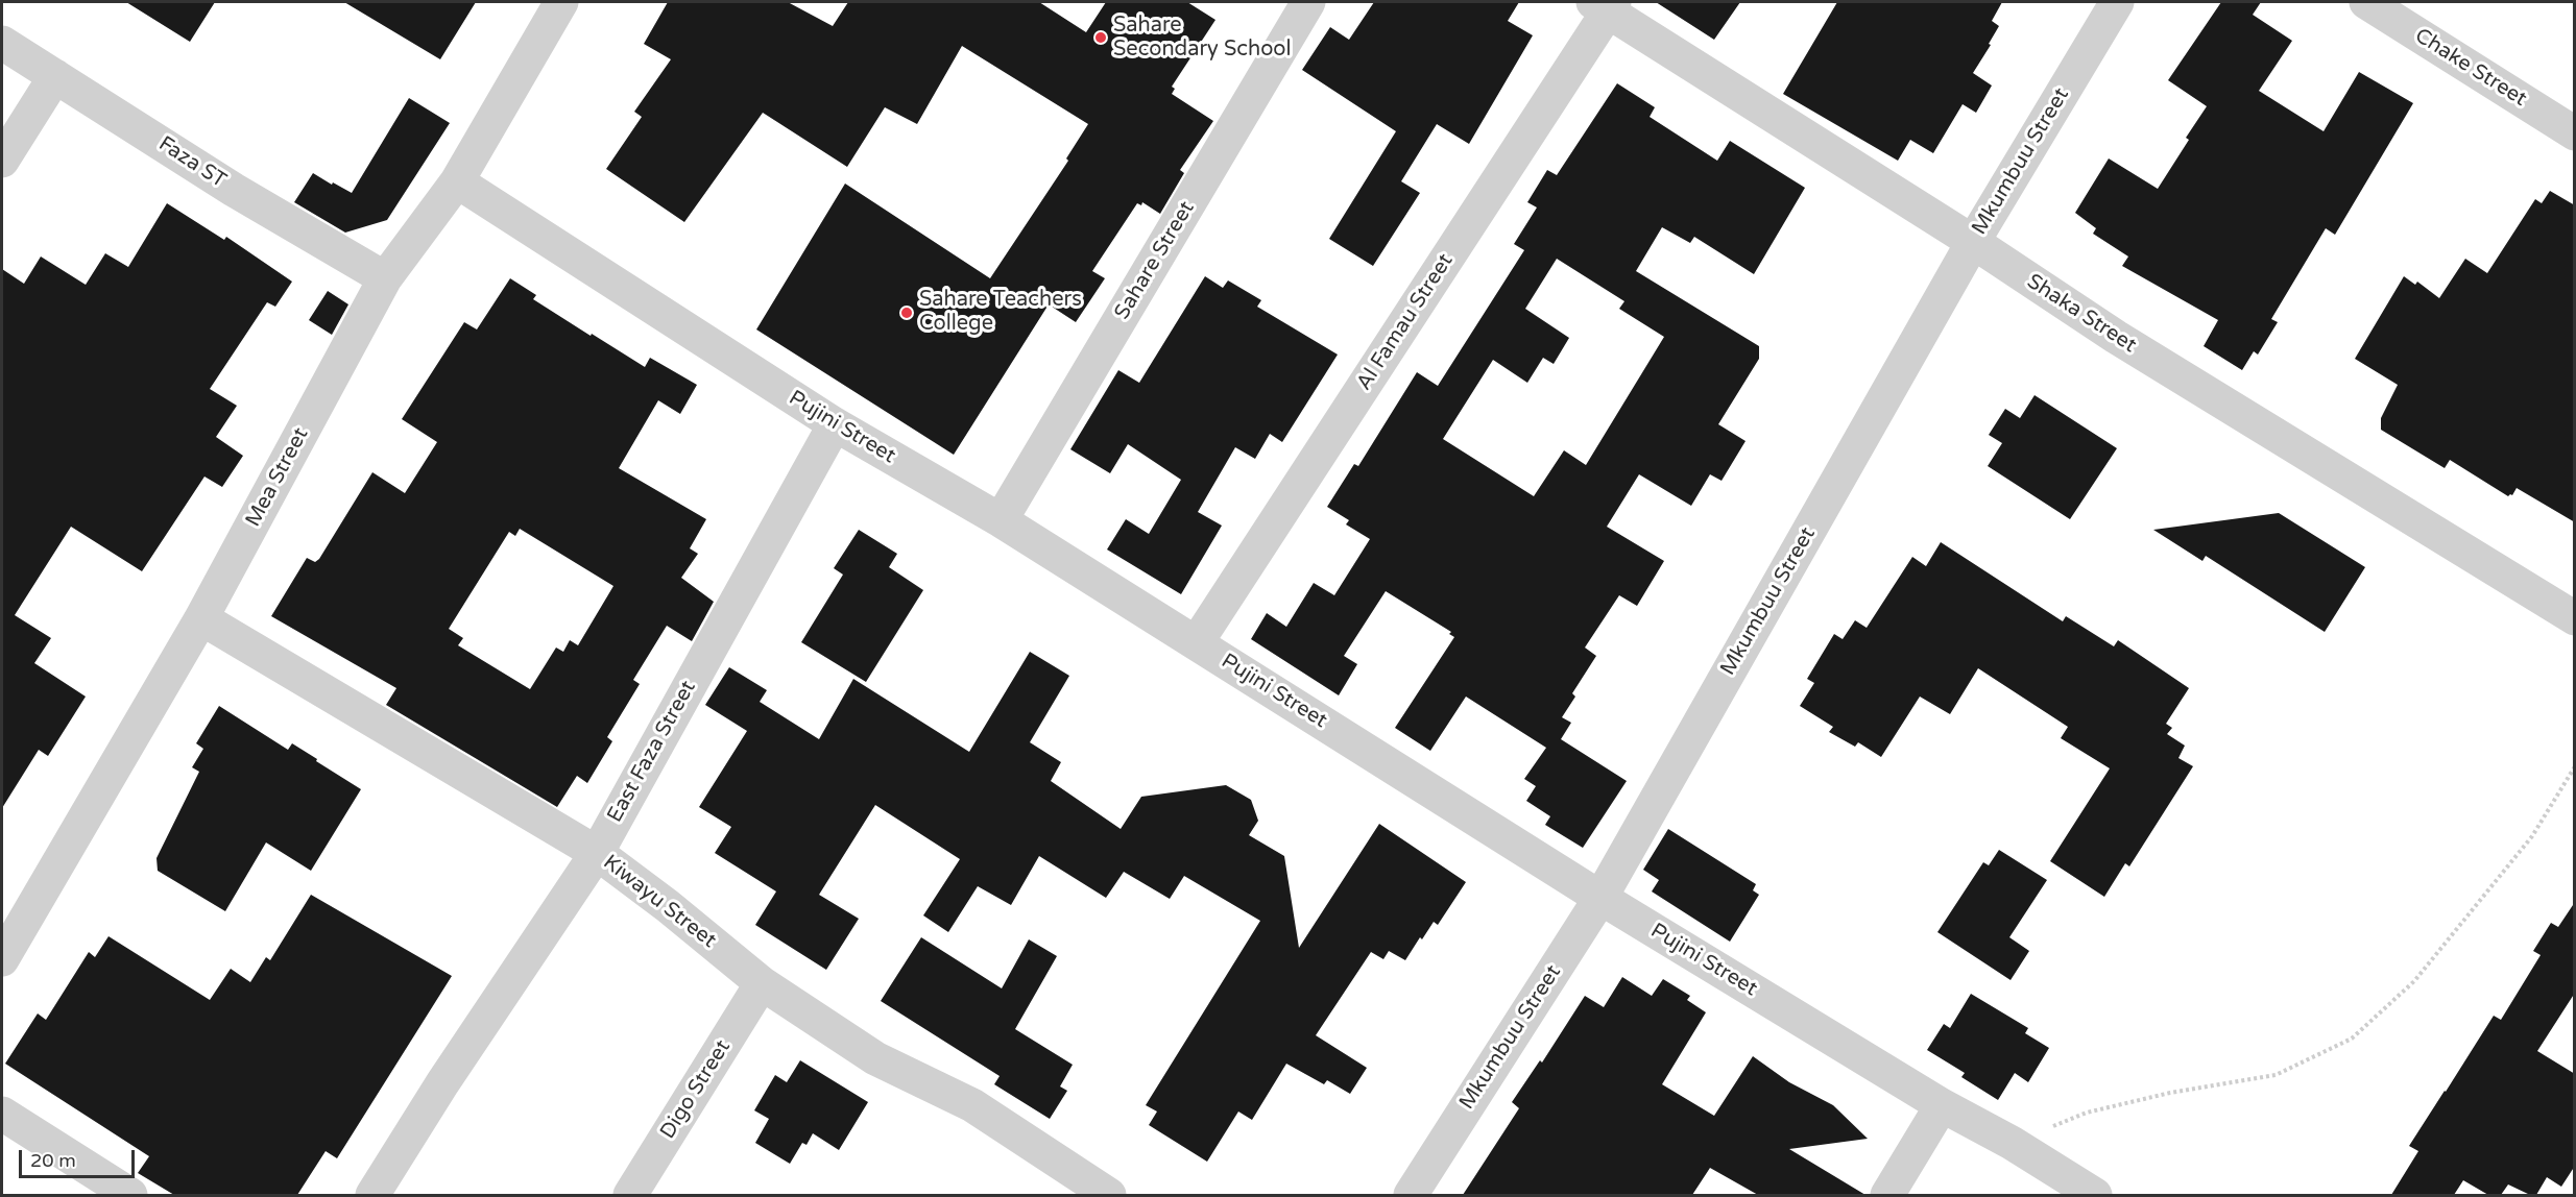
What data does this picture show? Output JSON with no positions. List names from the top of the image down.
{
  "streets": {
    "street": [
      "Chake Street",
      "Mkumbuu Street",
      "Faza ST",
      "Sahare Street",
      "Shaka Street",
      "Al Famau Street",
      "Pujini Street",
      "Mea Street",
      "East Faza Street",
      "Kiwayu Street",
      "Digo Street"
    ]
  },
  "crossings": [
    ["Mkumbuu Street", "Shaka Street"],
    ["Mkumbuu Street", "Pujini Street"],
    ["Faza ST", "Mea Street"],
    ["Sahare Street", "Pujini Street"],
    ["Shaka Street", "Al Famau Street"],
    ["Al Famau Street", "Pujini Street"],
    ["Pujini Street", "Mea Street"],
    ["Pujini Street", "East Faza Street"],
    ["Mea Street", "Kiwayu Street"],
    ["East Faza Street", "Kiwayu Street"],
    ["Kiwayu Street", "Digo Street"]
  ],
  "places": ["Sahare Secondary School", "Sahare Teachers College"],
  "scale_bar": "20 m"
}
